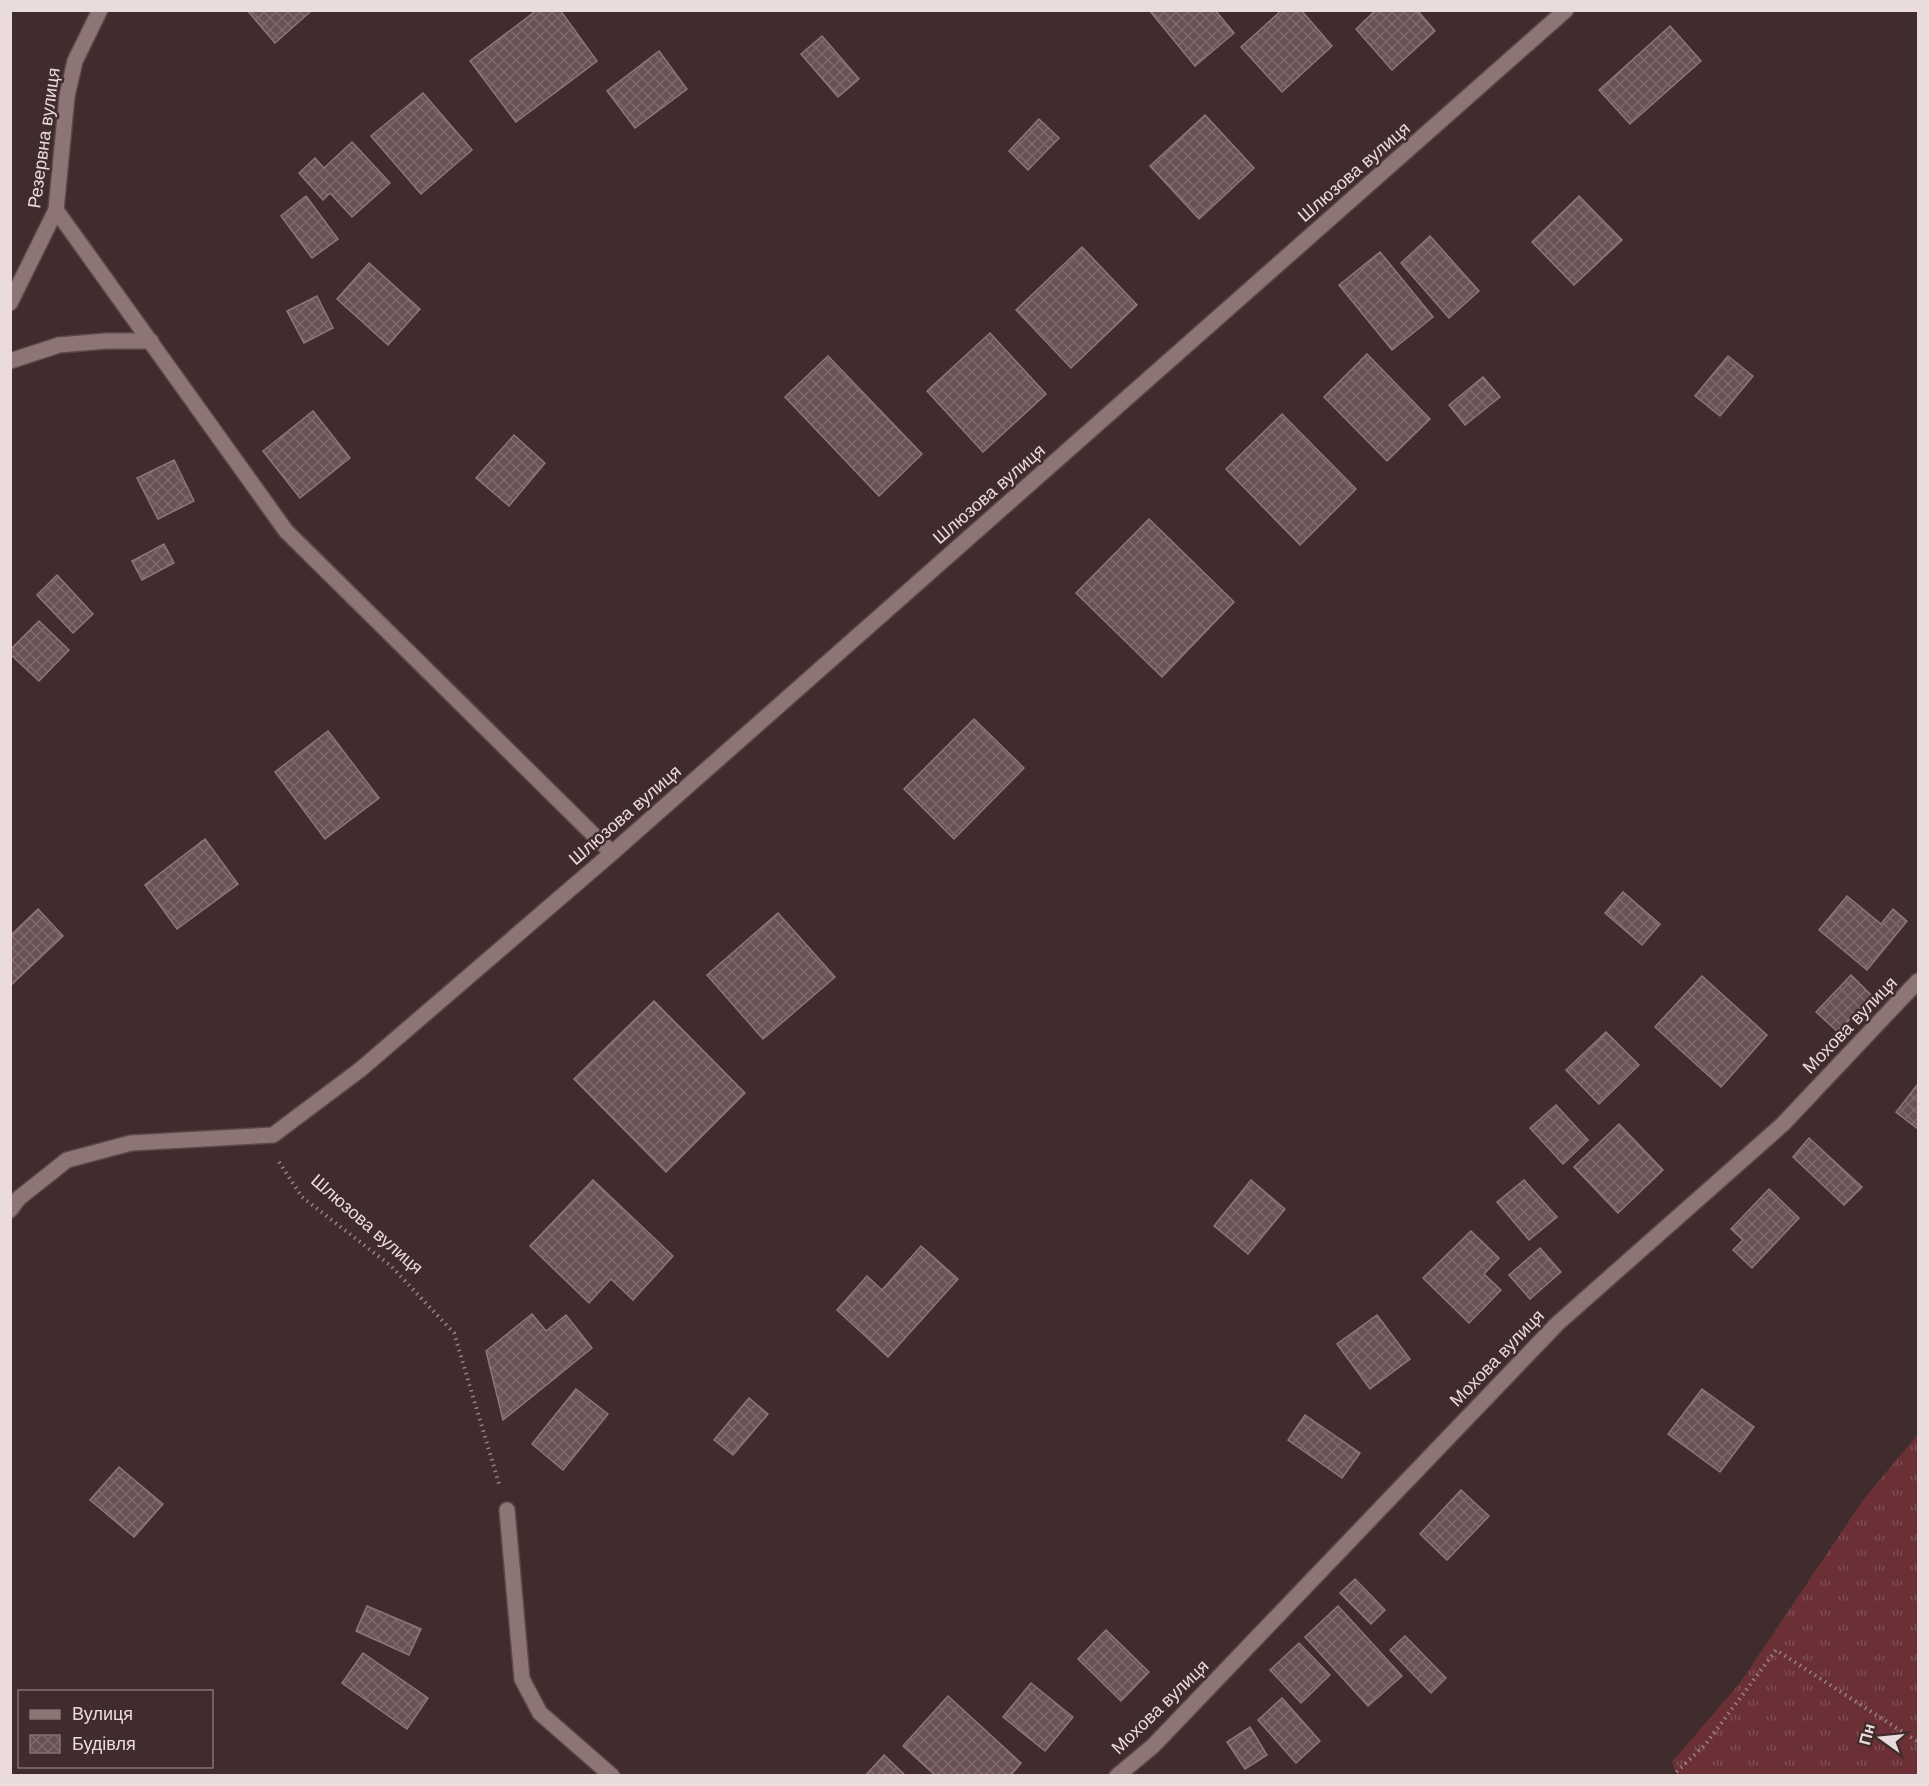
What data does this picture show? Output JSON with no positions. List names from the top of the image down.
{
  "streets": {
    "street": ["Резервна вулиця", "Шлюзова вулиця", "Мохова вулиця"]
  },
  "legend": ["Вулиця", "Будівля"],
  "north": "left"
}
